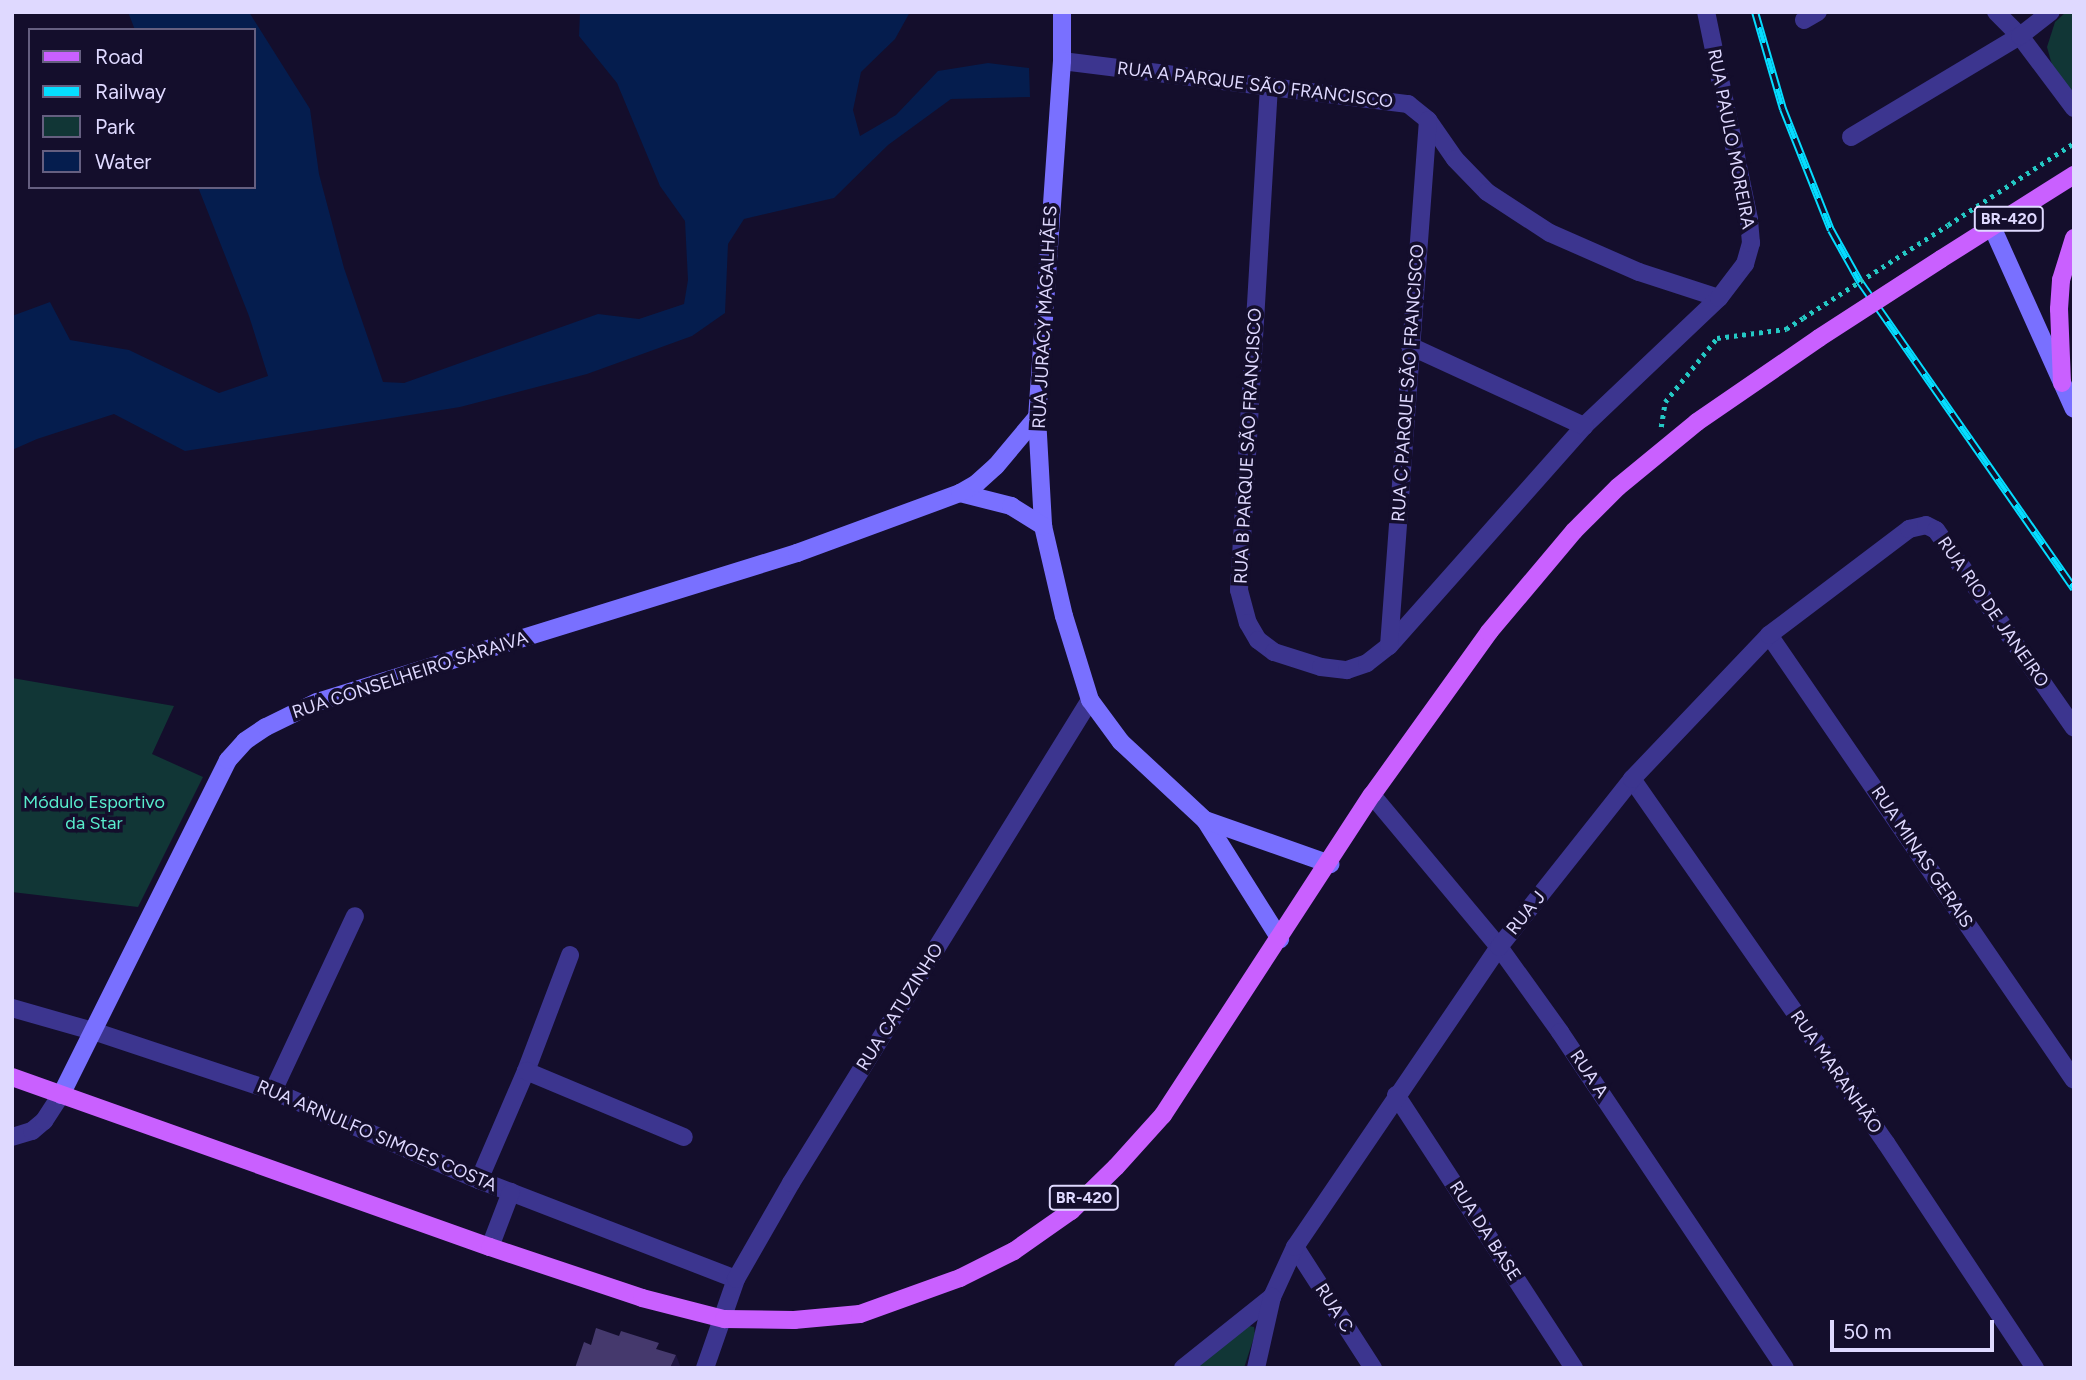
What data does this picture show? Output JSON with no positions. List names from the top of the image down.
{
  "streets": {
    "main road": ["BR-420"],
    "street": [
      "RUA A PARQUE SÃO FRANCISCO",
      "RUA PAULO MOREIRA",
      "RUA JURACY MAGALHÃES",
      "RUA C PARQUE SÃO FRANCISCO",
      "RUA B PARQUE SÃO FRANCISCO",
      "RUA RIO DE JANEIRO",
      "RUA CONSELHEIRO SARAIVA",
      "RUA MINAS GERAIS",
      "RUA J",
      "RUA CATUZINHO",
      "RUA MARANHÃO",
      "RUA A",
      "RUA ARNULFO SIMOES COSTA",
      "RUA DA BASE",
      "RUA C"
    ]
  },
  "crossings": [
    ["RUA A PARQUE SÃO FRANCISCO", "RUA PAULO MOREIRA"],
    ["RUA A PARQUE SÃO FRANCISCO", "RUA JURACY MAGALHÃES"],
    ["RUA A PARQUE SÃO FRANCISCO", "RUA C PARQUE SÃO FRANCISCO"],
    ["RUA A PARQUE SÃO FRANCISCO", "RUA B PARQUE SÃO FRANCISCO"],
    ["RUA PAULO MOREIRA", "RUA B PARQUE SÃO FRANCISCO"],
    ["BR-420", "RUA CONSELHEIRO SARAIVA"],
    ["BR-420", "RUA CATUZINHO"],
    ["BR-420", "RUA A"],
    ["RUA JURACY MAGALHÃES", "RUA CONSELHEIRO SARAIVA"],
    ["RUA JURACY MAGALHÃES", "RUA CATUZINHO"],
    ["RUA C PARQUE SÃO FRANCISCO", "RUA B PARQUE SÃO FRANCISCO"],
    ["RUA RIO DE JANEIRO", "RUA J"],
    ["RUA CONSELHEIRO SARAIVA", "RUA ARNULFO SIMOES COSTA"],
    ["RUA MINAS GERAIS", "RUA J"],
    ["RUA J", "RUA MARANHÃO"],
    ["RUA J", "RUA A"],
    ["RUA J", "RUA DA BASE"],
    ["RUA J", "RUA C"],
    ["RUA CATUZINHO", "RUA ARNULFO SIMOES COSTA"]
  ],
  "parks": ["Módulo Esportivo da Star"],
  "legend": [
    "Road",
    "Railway",
    "Park",
    "Water"
  ],
  "scale_bar": "50 m"
}
